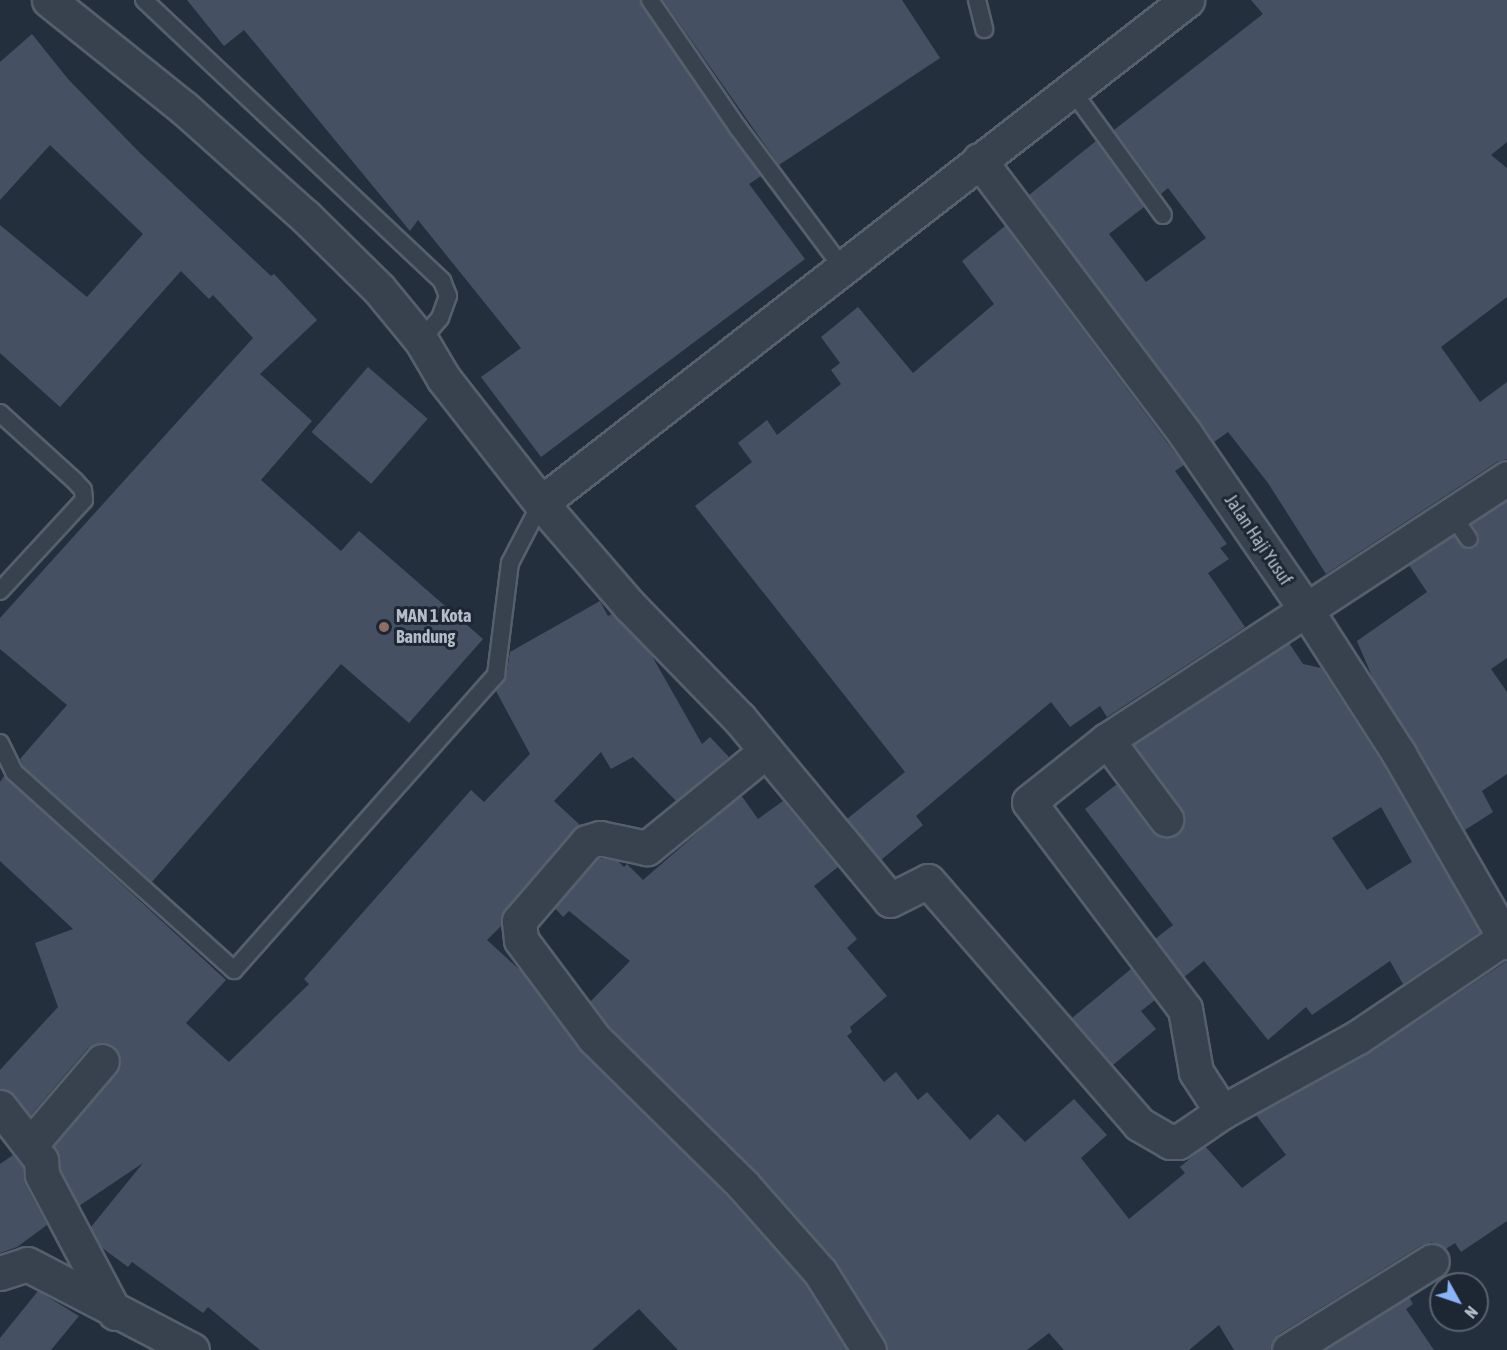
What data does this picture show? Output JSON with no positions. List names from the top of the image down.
{
  "streets": {
    "street": ["Jalan Haji Yusuf"]
  },
  "places": ["MAN 1 Kota Bandung"],
  "north": "bottom right"
}
